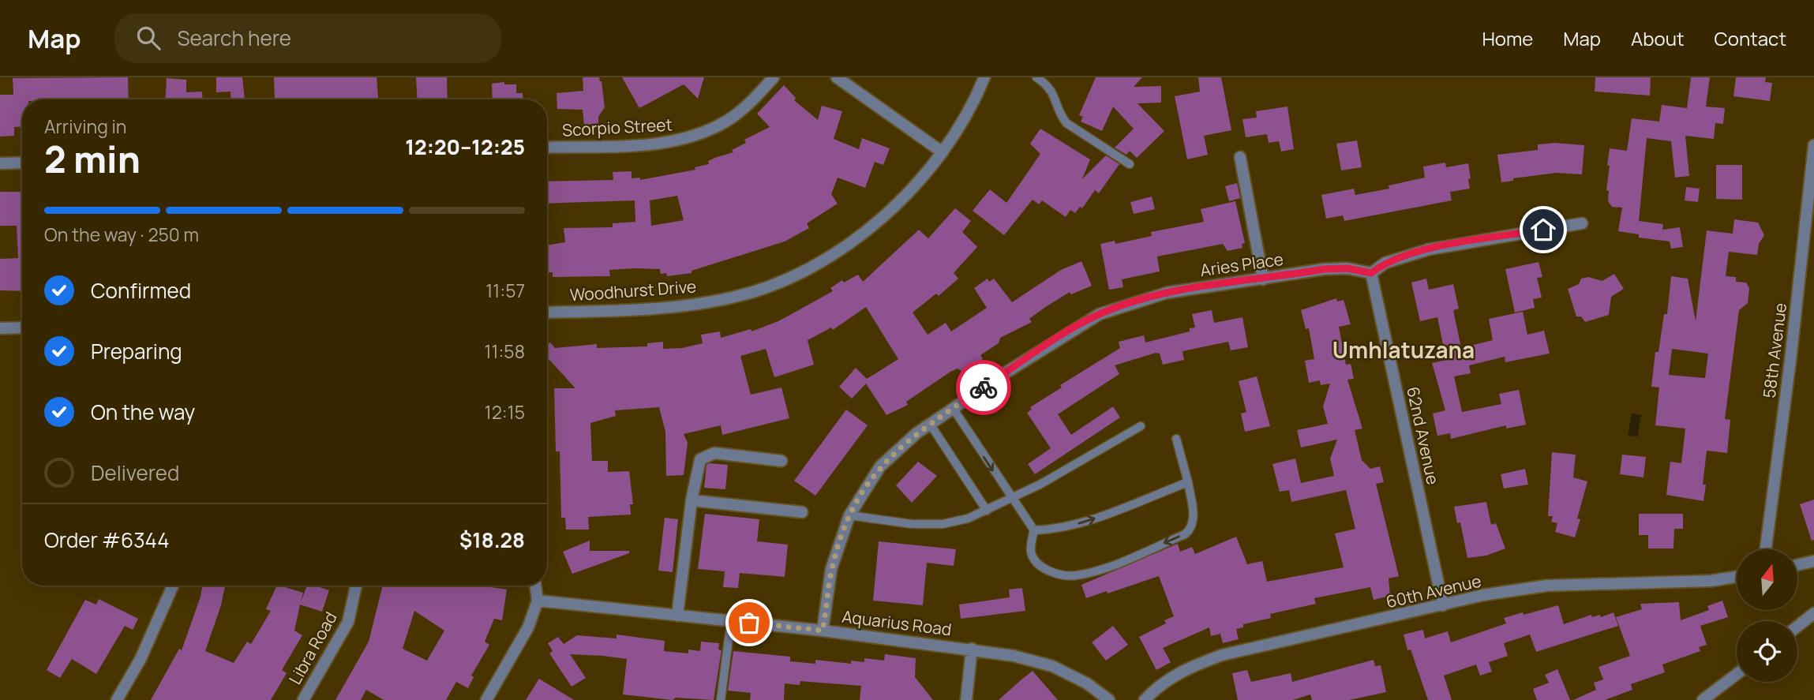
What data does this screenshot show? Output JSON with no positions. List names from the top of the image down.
{
  "streets": {
    "street": [
      "Scorpio Street",
      "Aries Place",
      "Woodhurst Drive",
      "58th Avenue",
      "62nd Avenue",
      "60th Avenue",
      "Aquarius Road",
      "Libra Road"
    ]
  },
  "crossings": [
    ["Aries Place", "62nd Avenue"],
    ["Aries Place", "Aquarius Road"],
    ["62nd Avenue", "60th Avenue"]
  ],
  "districts": ["Umhlatuzana"],
  "north": "top",
  "page": {
    "header": "Map",
    "search": "Search here",
    "nav": [
      "Home",
      "Map",
      "About",
      "Contact"
    ],
    "heading": ["2 min", "Arriving in", "12:20–12:25"],
    "panel": ["Order #6344", "$18.28"],
    "bar": "On the way · 250 m",
    "list": [
      ["Confirmed", "11:57"],
      ["Preparing", "11:58"],
      ["On the way", "12:15"],
      "Delivered"
    ]
  }
}
